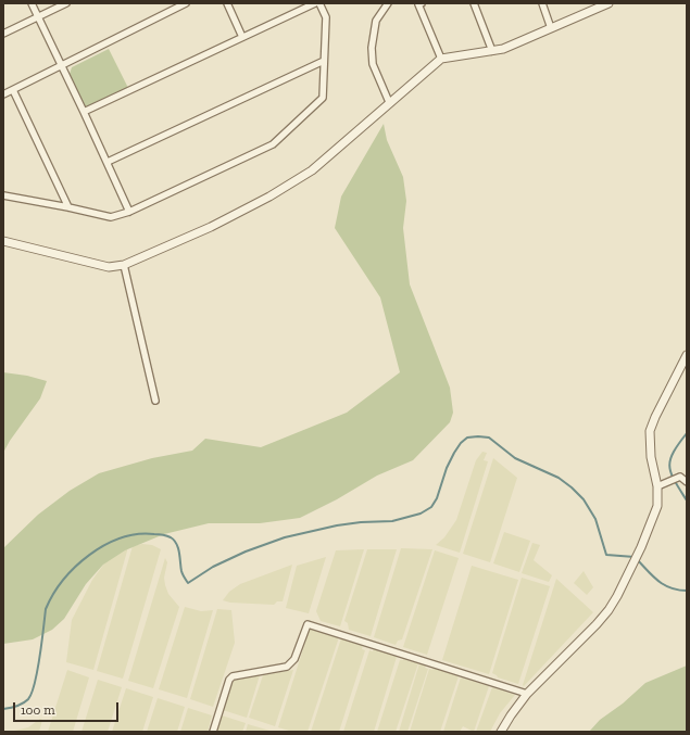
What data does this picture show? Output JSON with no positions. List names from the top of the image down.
{
  "scale_bar": "100 m"
}
